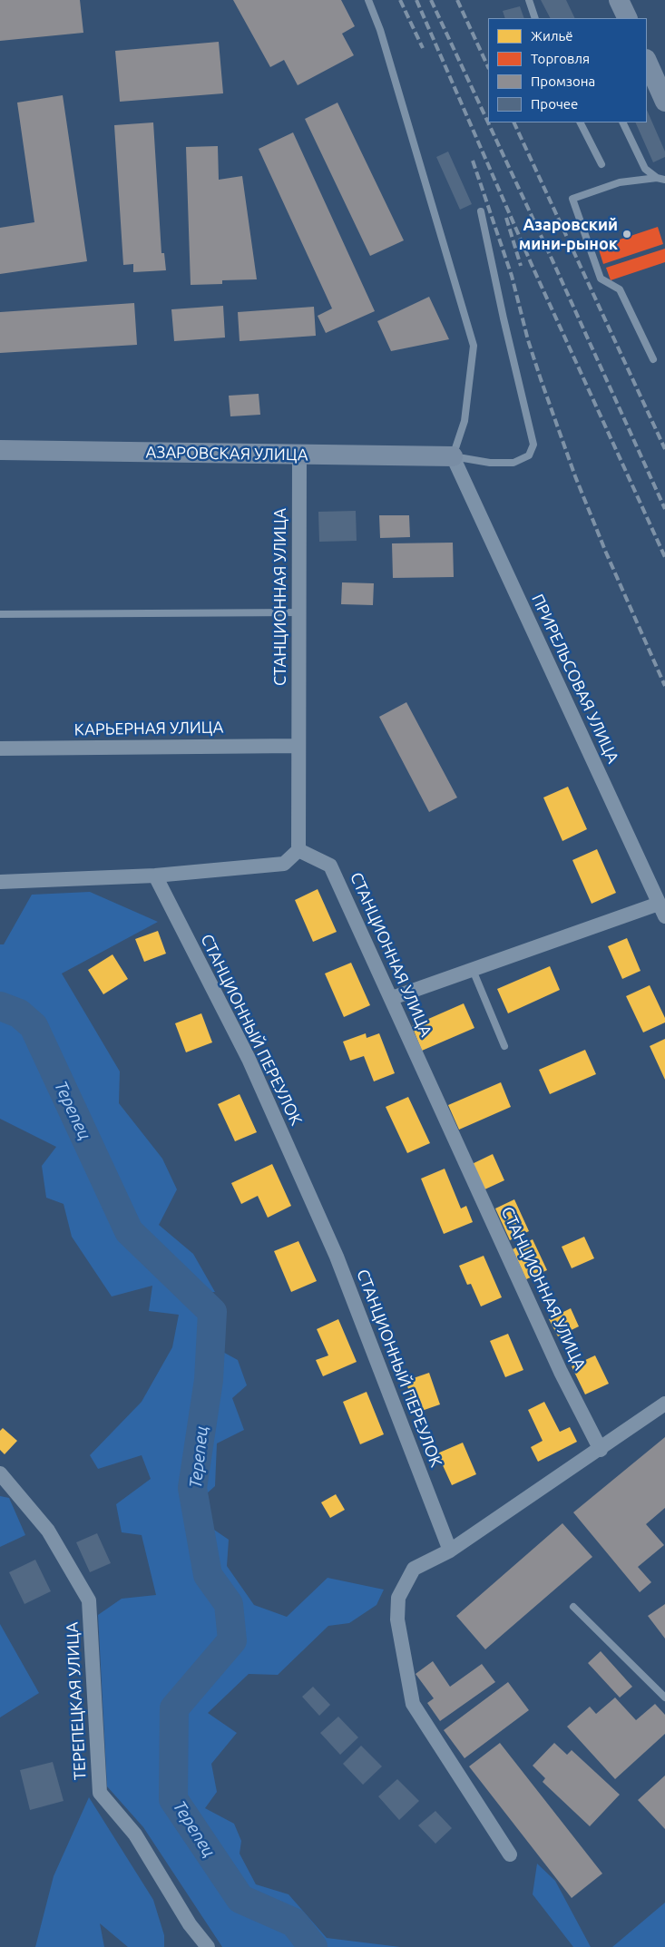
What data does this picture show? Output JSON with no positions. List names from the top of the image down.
{
  "streets": {
    "street": [
      "АЗАРОВСКАЯ УЛИЦА",
      "СТАНЦИОННАЯ УЛИЦА",
      "ПРИРЕЛЬСОВАЯ УЛИЦА",
      "КАРЬЕРНАЯ УЛИЦА",
      "СТАНЦИОННЫЙ ПЕРЕУЛОК",
      "ТЕРЕПЕЦКАЯ УЛИЦА"
    ]
  },
  "crossings": [
    ["АЗАРОВСКАЯ УЛИЦА", "СТАНЦИОННАЯ УЛИЦА"],
    ["АЗАРОВСКАЯ УЛИЦА", "ПРИРЕЛЬСОВАЯ УЛИЦА"],
    ["СТАНЦИОННАЯ УЛИЦА", "КАРЬЕРНАЯ УЛИЦА"]
  ],
  "water": ["Терепец"],
  "places": ["Азаровский мини-рынок"],
  "legend": [
    "Жильё",
    "Торговля",
    "Промзона",
    "Прочее"
  ]
}
